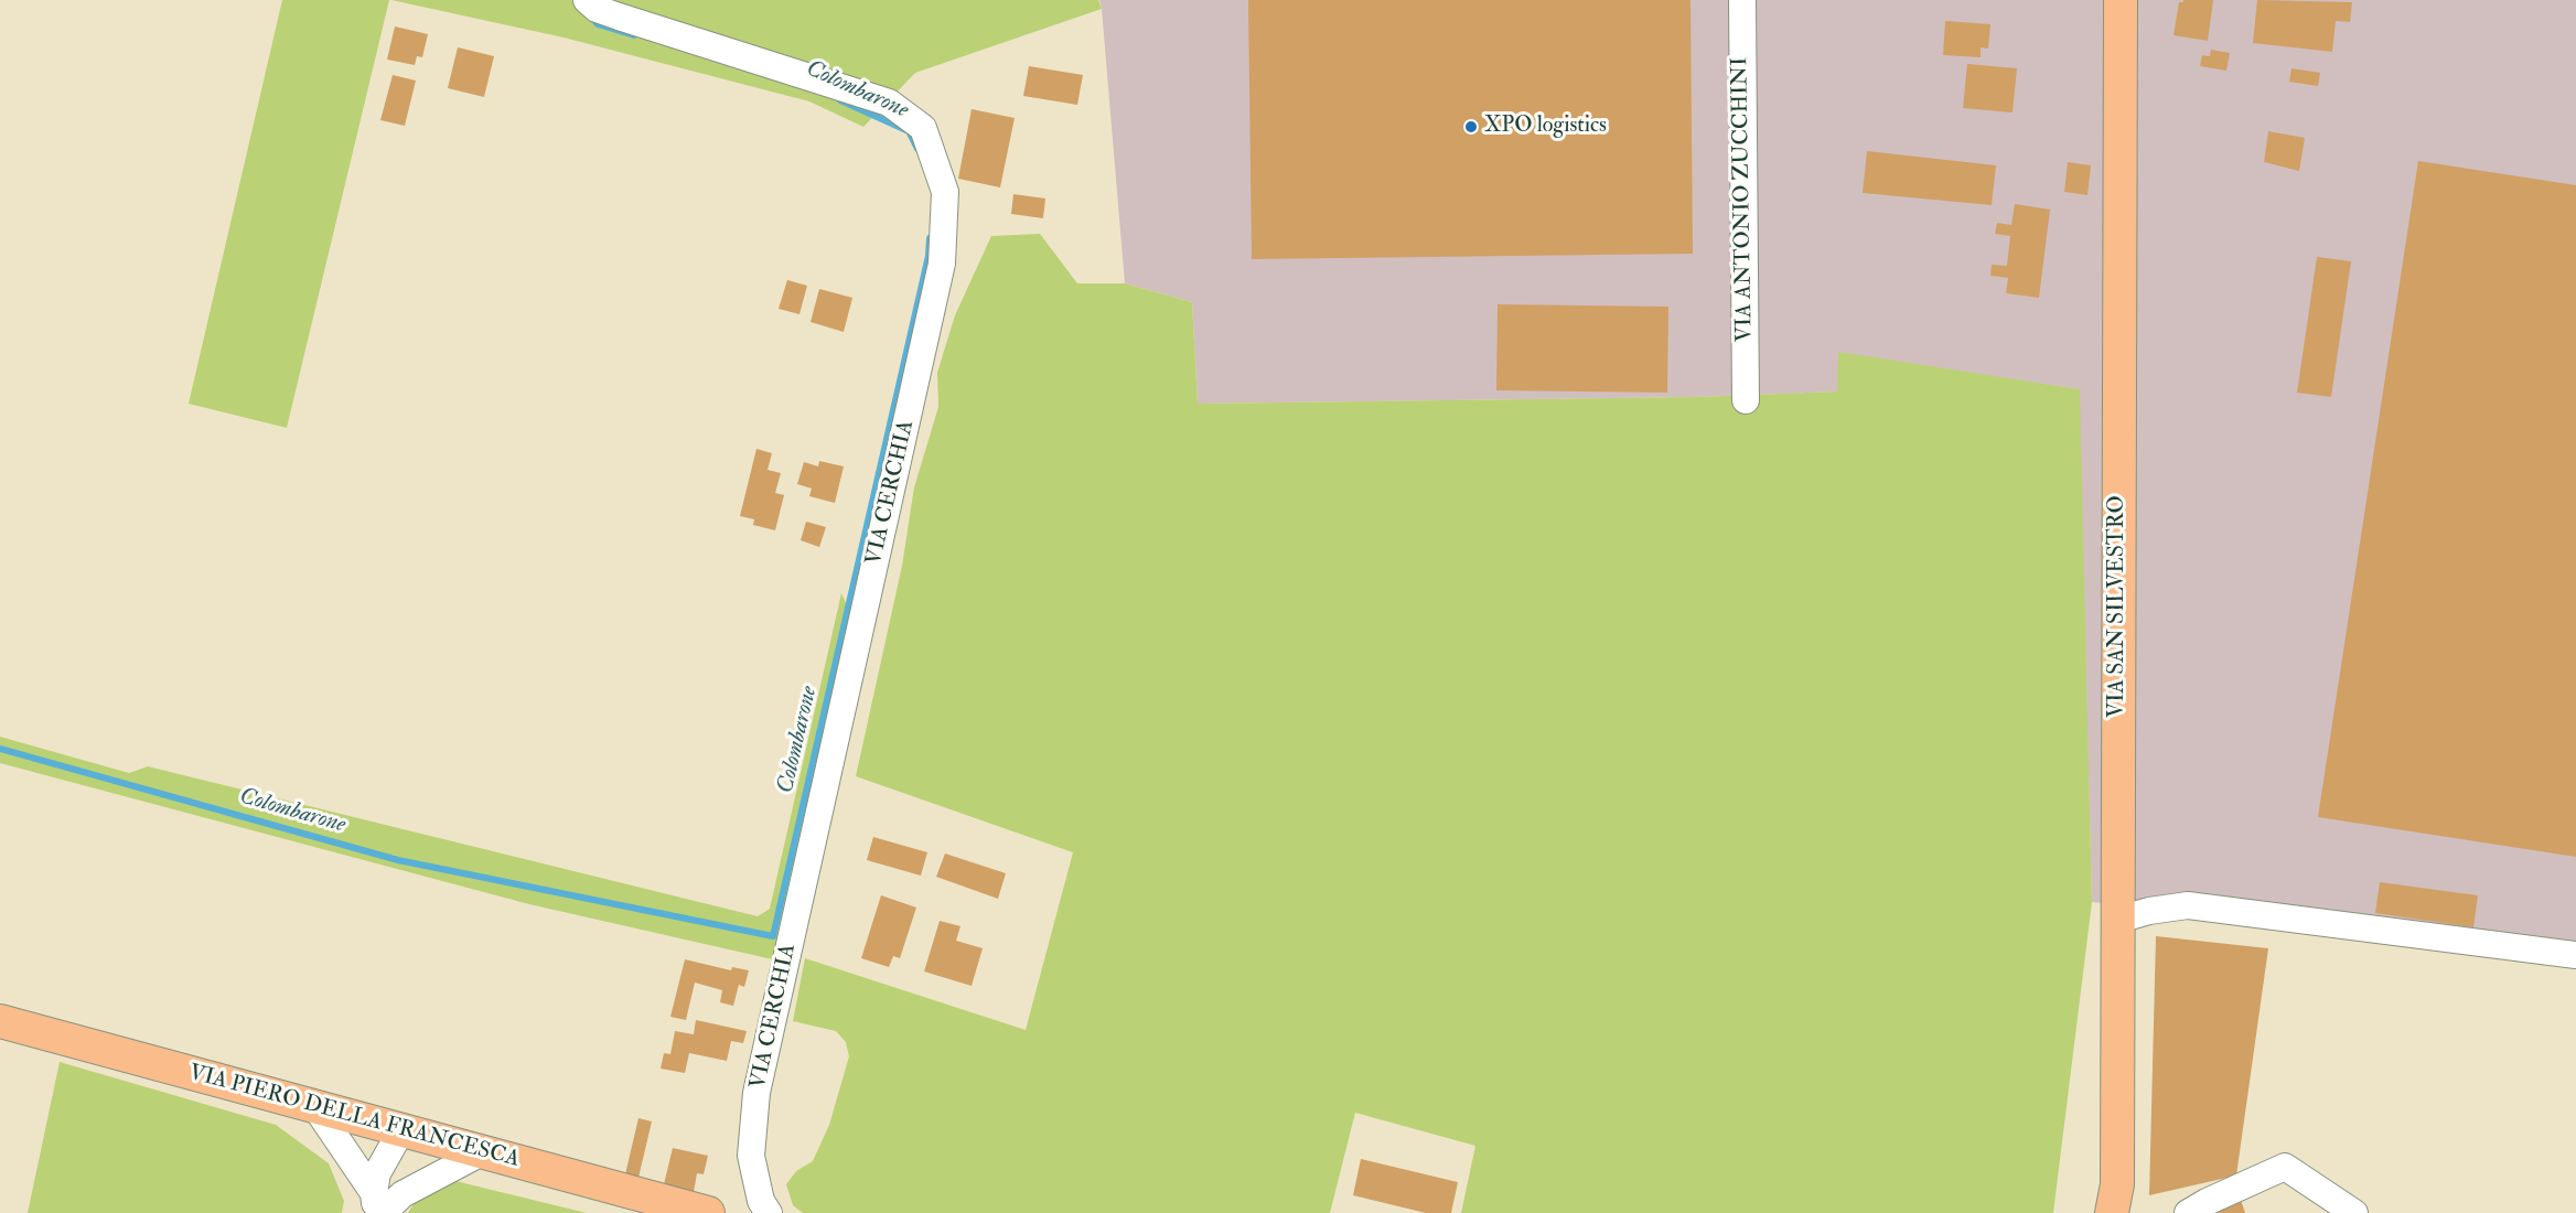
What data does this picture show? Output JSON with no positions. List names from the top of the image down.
{
  "streets": {
    "main road": ["VIA SAN SILVESTRO", "VIA PIERO DELLA FRANCESCA"],
    "street": ["VIA ANTONIO ZUCCHINI", "VIA CERCHIA"]
  },
  "water": ["Colombarone"],
  "places": ["XPO logistics"]
}
